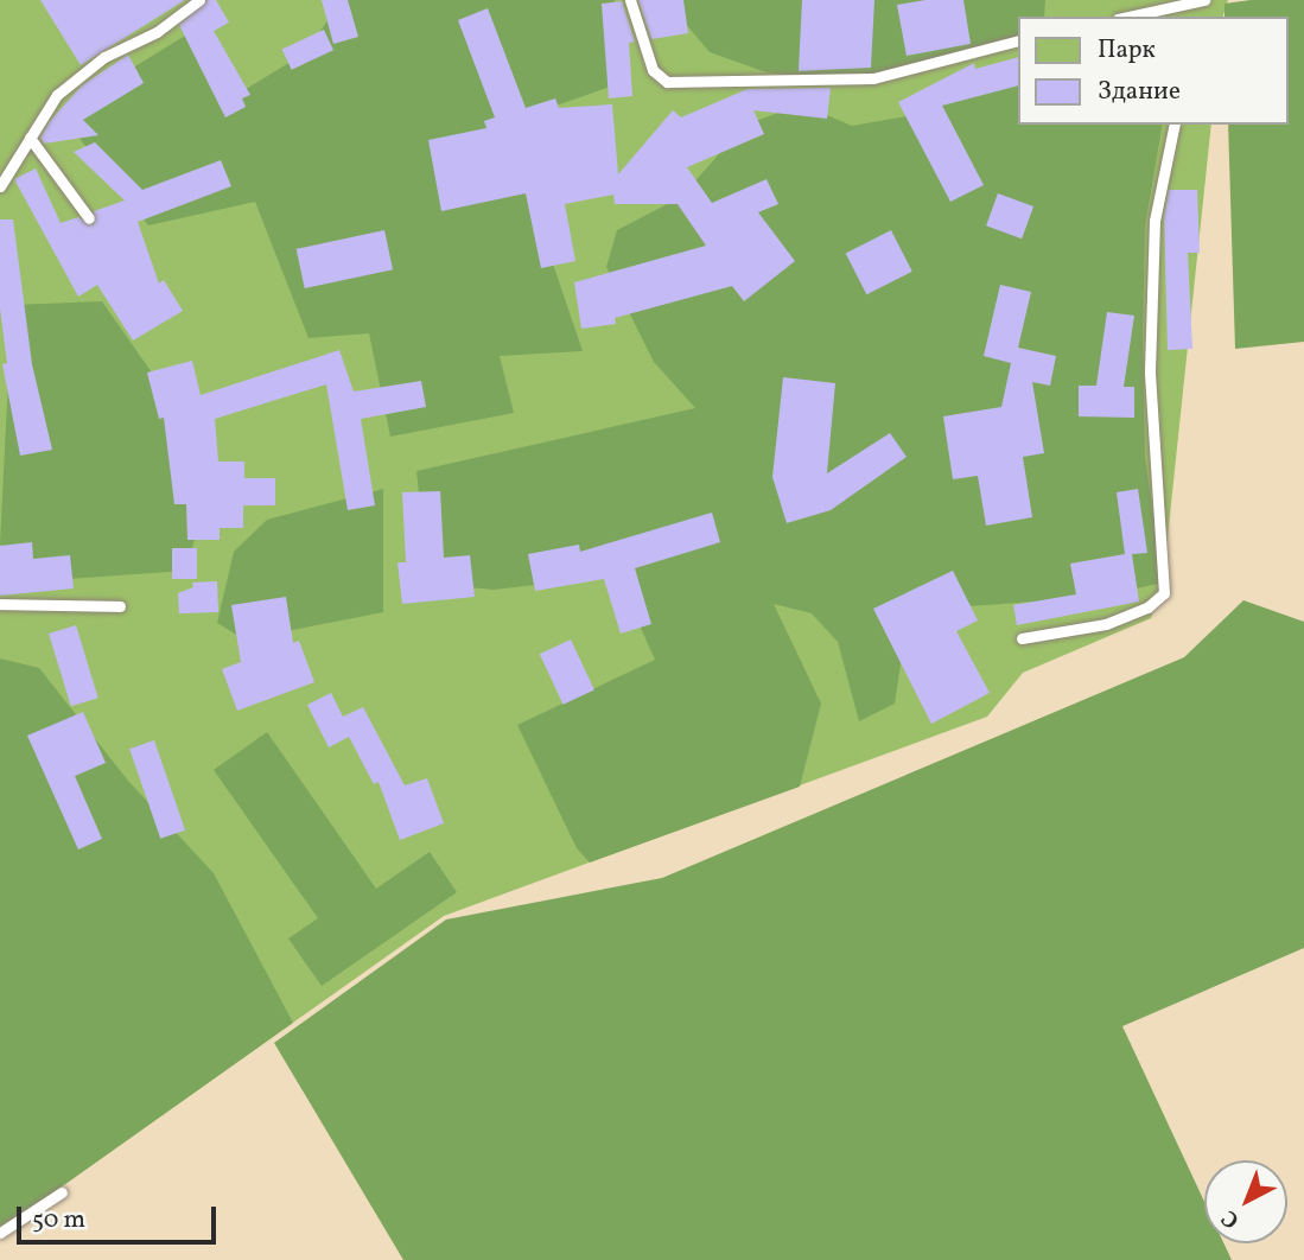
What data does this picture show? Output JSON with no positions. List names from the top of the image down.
{
  "legend": ["Парк", "Здание"],
  "scale_bar": "50 m",
  "north": "bottom left"
}
